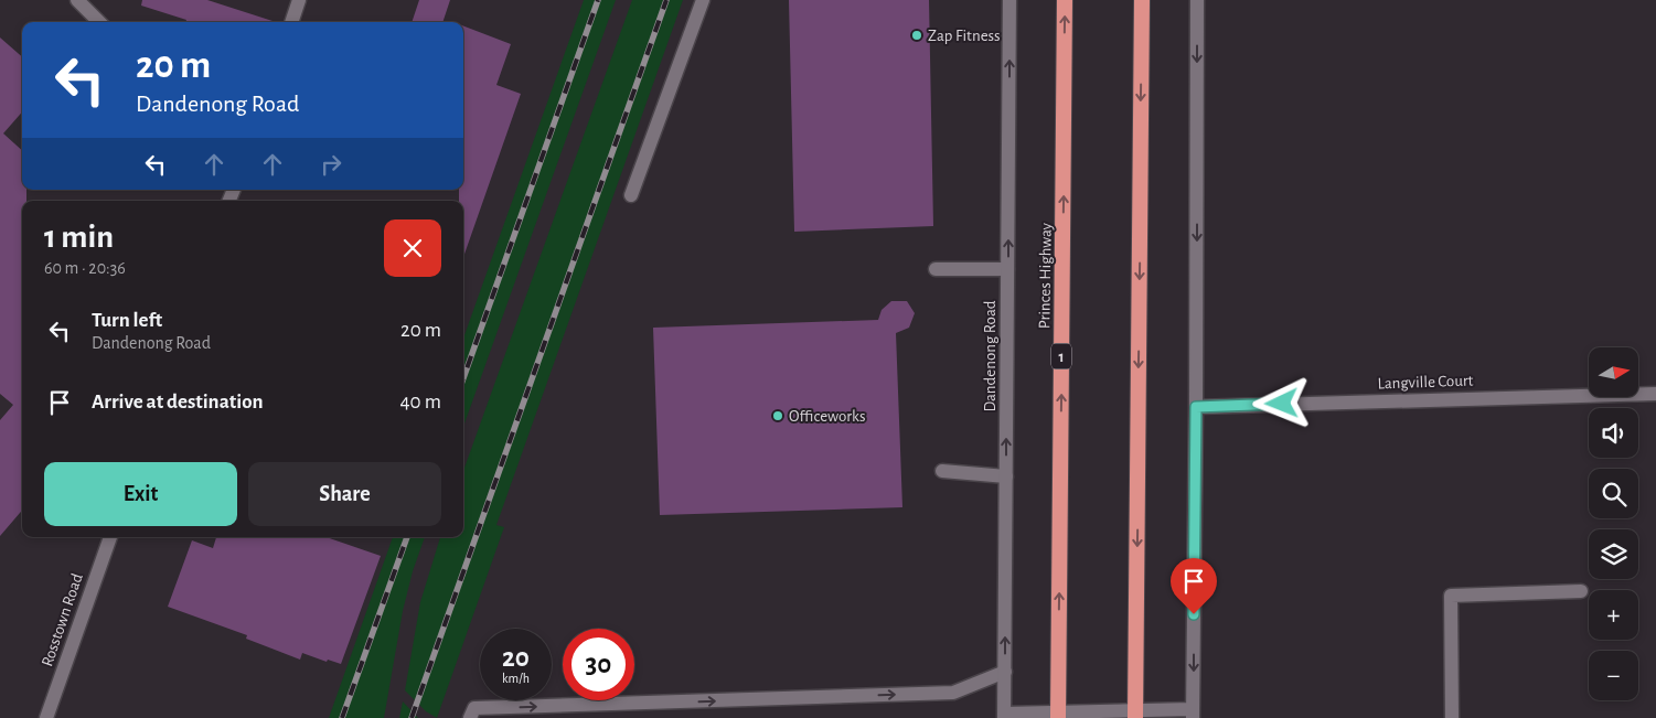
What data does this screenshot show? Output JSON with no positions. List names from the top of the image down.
{
  "streets": {
    "highway": ["Princes Highway", "1"],
    "street": ["Dandenong Road", "Langville Court", "Rosstown Road"]
  },
  "crossings": [
    ["Princes Highway", "Dandenong Road"],
    ["Dandenong Road", "Langville Court"]
  ],
  "places": ["Zap Fitness", "Officeworks"],
  "north": "right",
  "page": {
    "turn": ["20 m", "Dandenong Road"],
    "heading": ["1 min", "60 m · 20:36"],
    "list": [
      {
        "name": "Turn left",
        "note": "Dandenong Road",
        "value": "20 m"
      },
      {
        "name": "Arrive at destination",
        "value": "40 m"
      }
    ],
    "map_buttons": ["+", "−"],
    "buttons": ["Exit", "Share"],
    "speed": "20 km/h",
    "limit": "30"
  }
}
